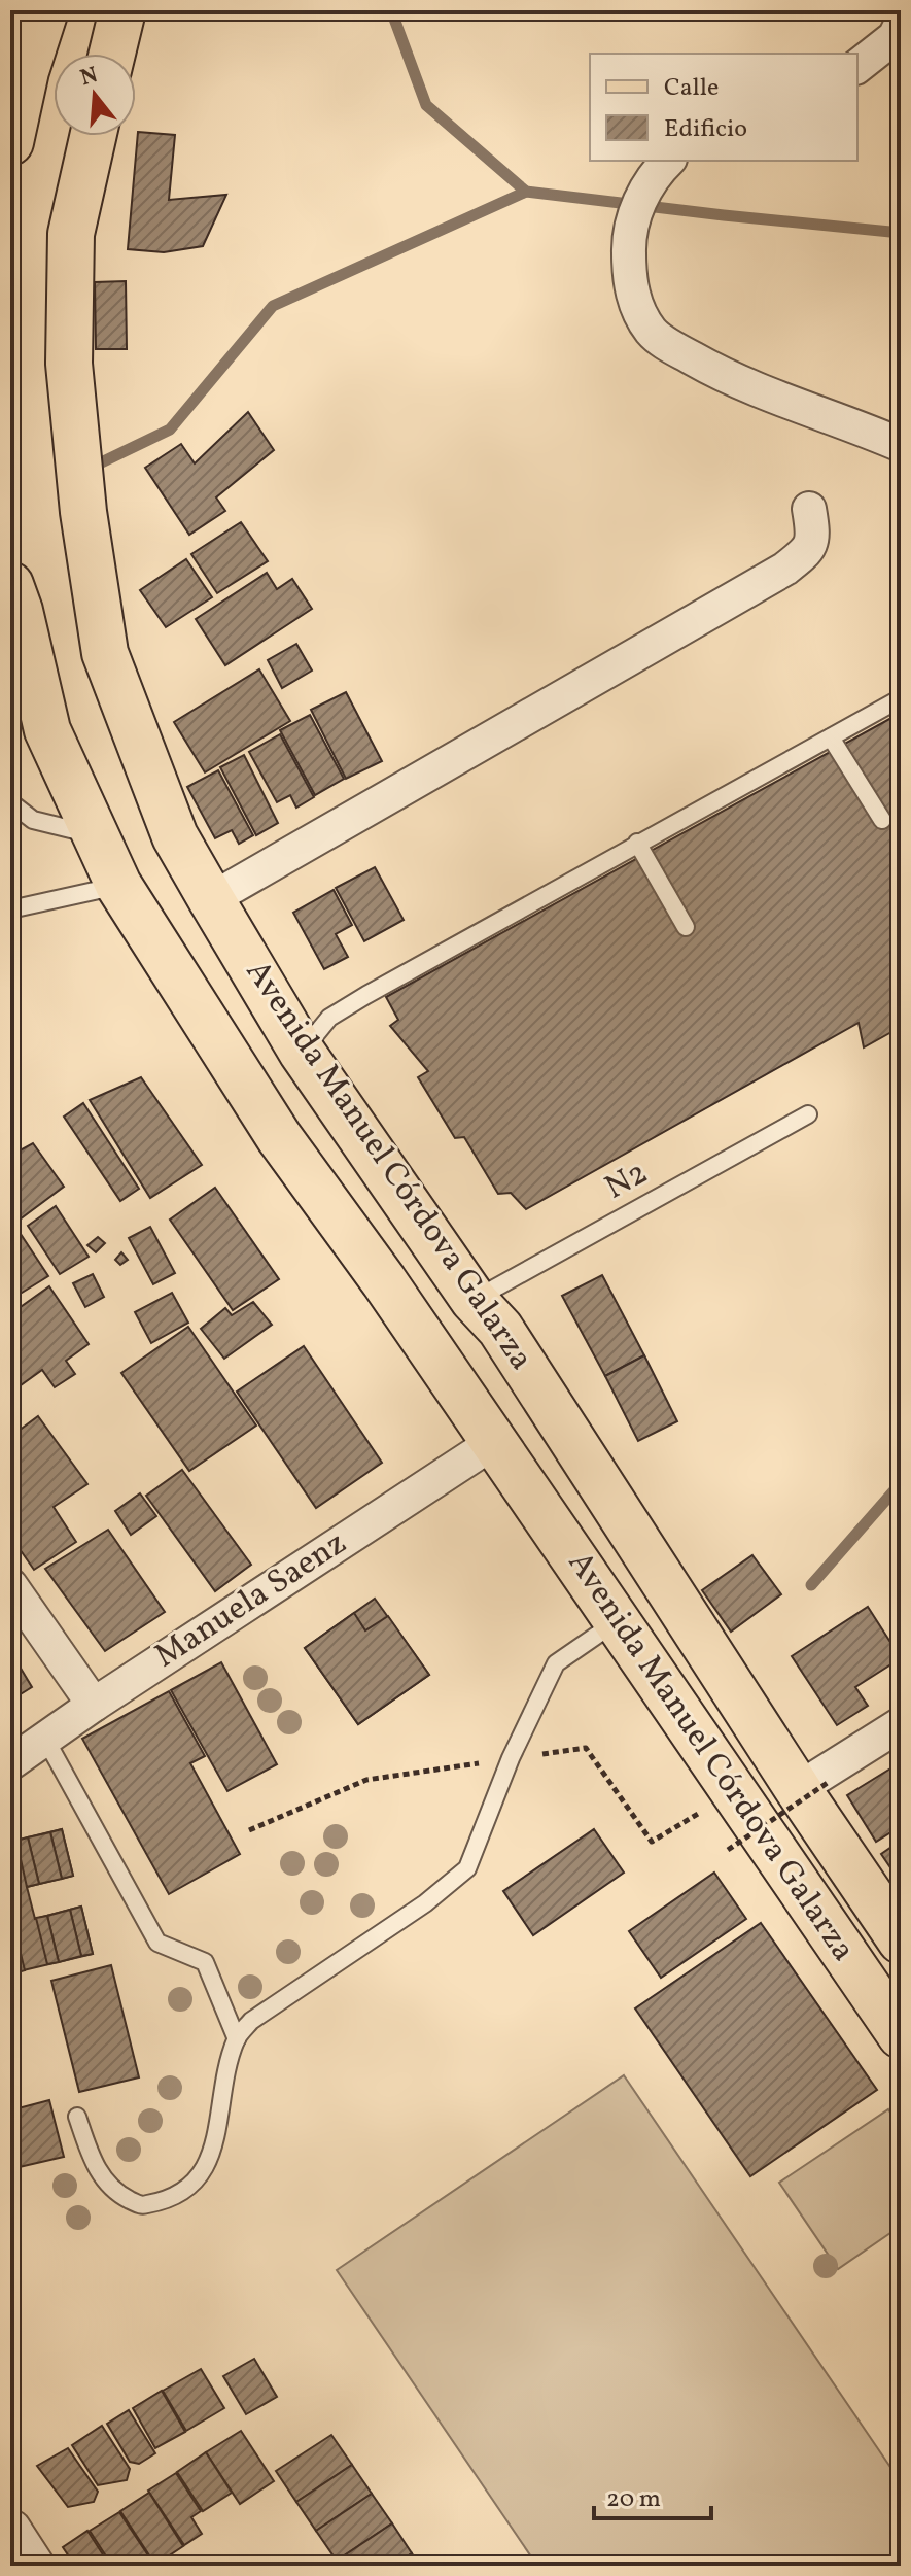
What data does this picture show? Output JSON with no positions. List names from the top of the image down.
{
  "streets": {
    "main road": ["Avenida Manuel Córdova Galarza"],
    "street": ["Manuela Saenz"],
    "lane": ["N2"]
  },
  "crossings": [
    ["Avenida Manuel Córdova Galarza", "N2"],
    ["Avenida Manuel Córdova Galarza", "Manuela Saenz"]
  ],
  "legend": ["Calle", "Edificio"],
  "scale_bar": "20 m",
  "north": "top"
}
